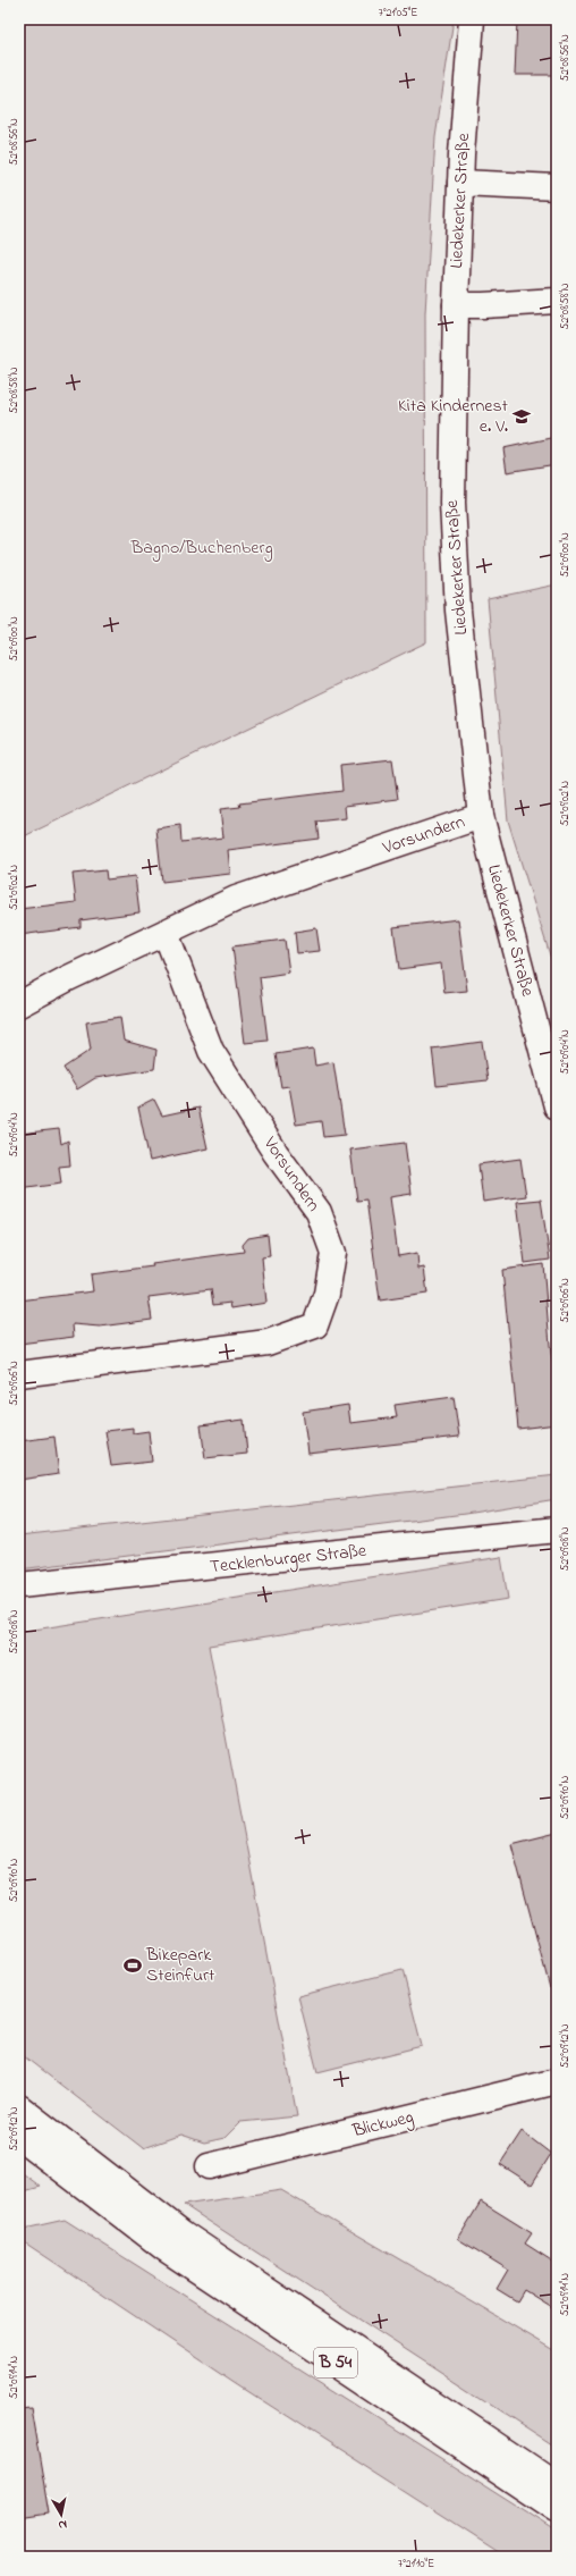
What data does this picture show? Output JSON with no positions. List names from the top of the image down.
{
  "streets": {
    "main road": [
      "Liedekerker Straße",
      "Vorsundern",
      "Tecklenburger Straße",
      "Blickweg",
      "B 54"
    ]
  },
  "crossings": [
    ["Liedekerker Straße", "Vorsundern"]
  ],
  "parks": ["Bagno/Buchenberg"],
  "places": {
    "school or university": ["Kita Kindernest e. V."],
    "sports": ["Bikepark Steinfurt"]
  },
  "north": "bottom",
  "coordinates": [
    "7°21'05\"E",
    "52°08'56\"N",
    "52°08'58\"N",
    "52°09'00\"N",
    "52°09'02\"N",
    "52°09'04\"N",
    "52°09'06\"N",
    "52°09'08\"N",
    "52°09'10\"N",
    "52°09'12\"N",
    "52°09'14\"N",
    "7°21'10\"E"
  ]
}
